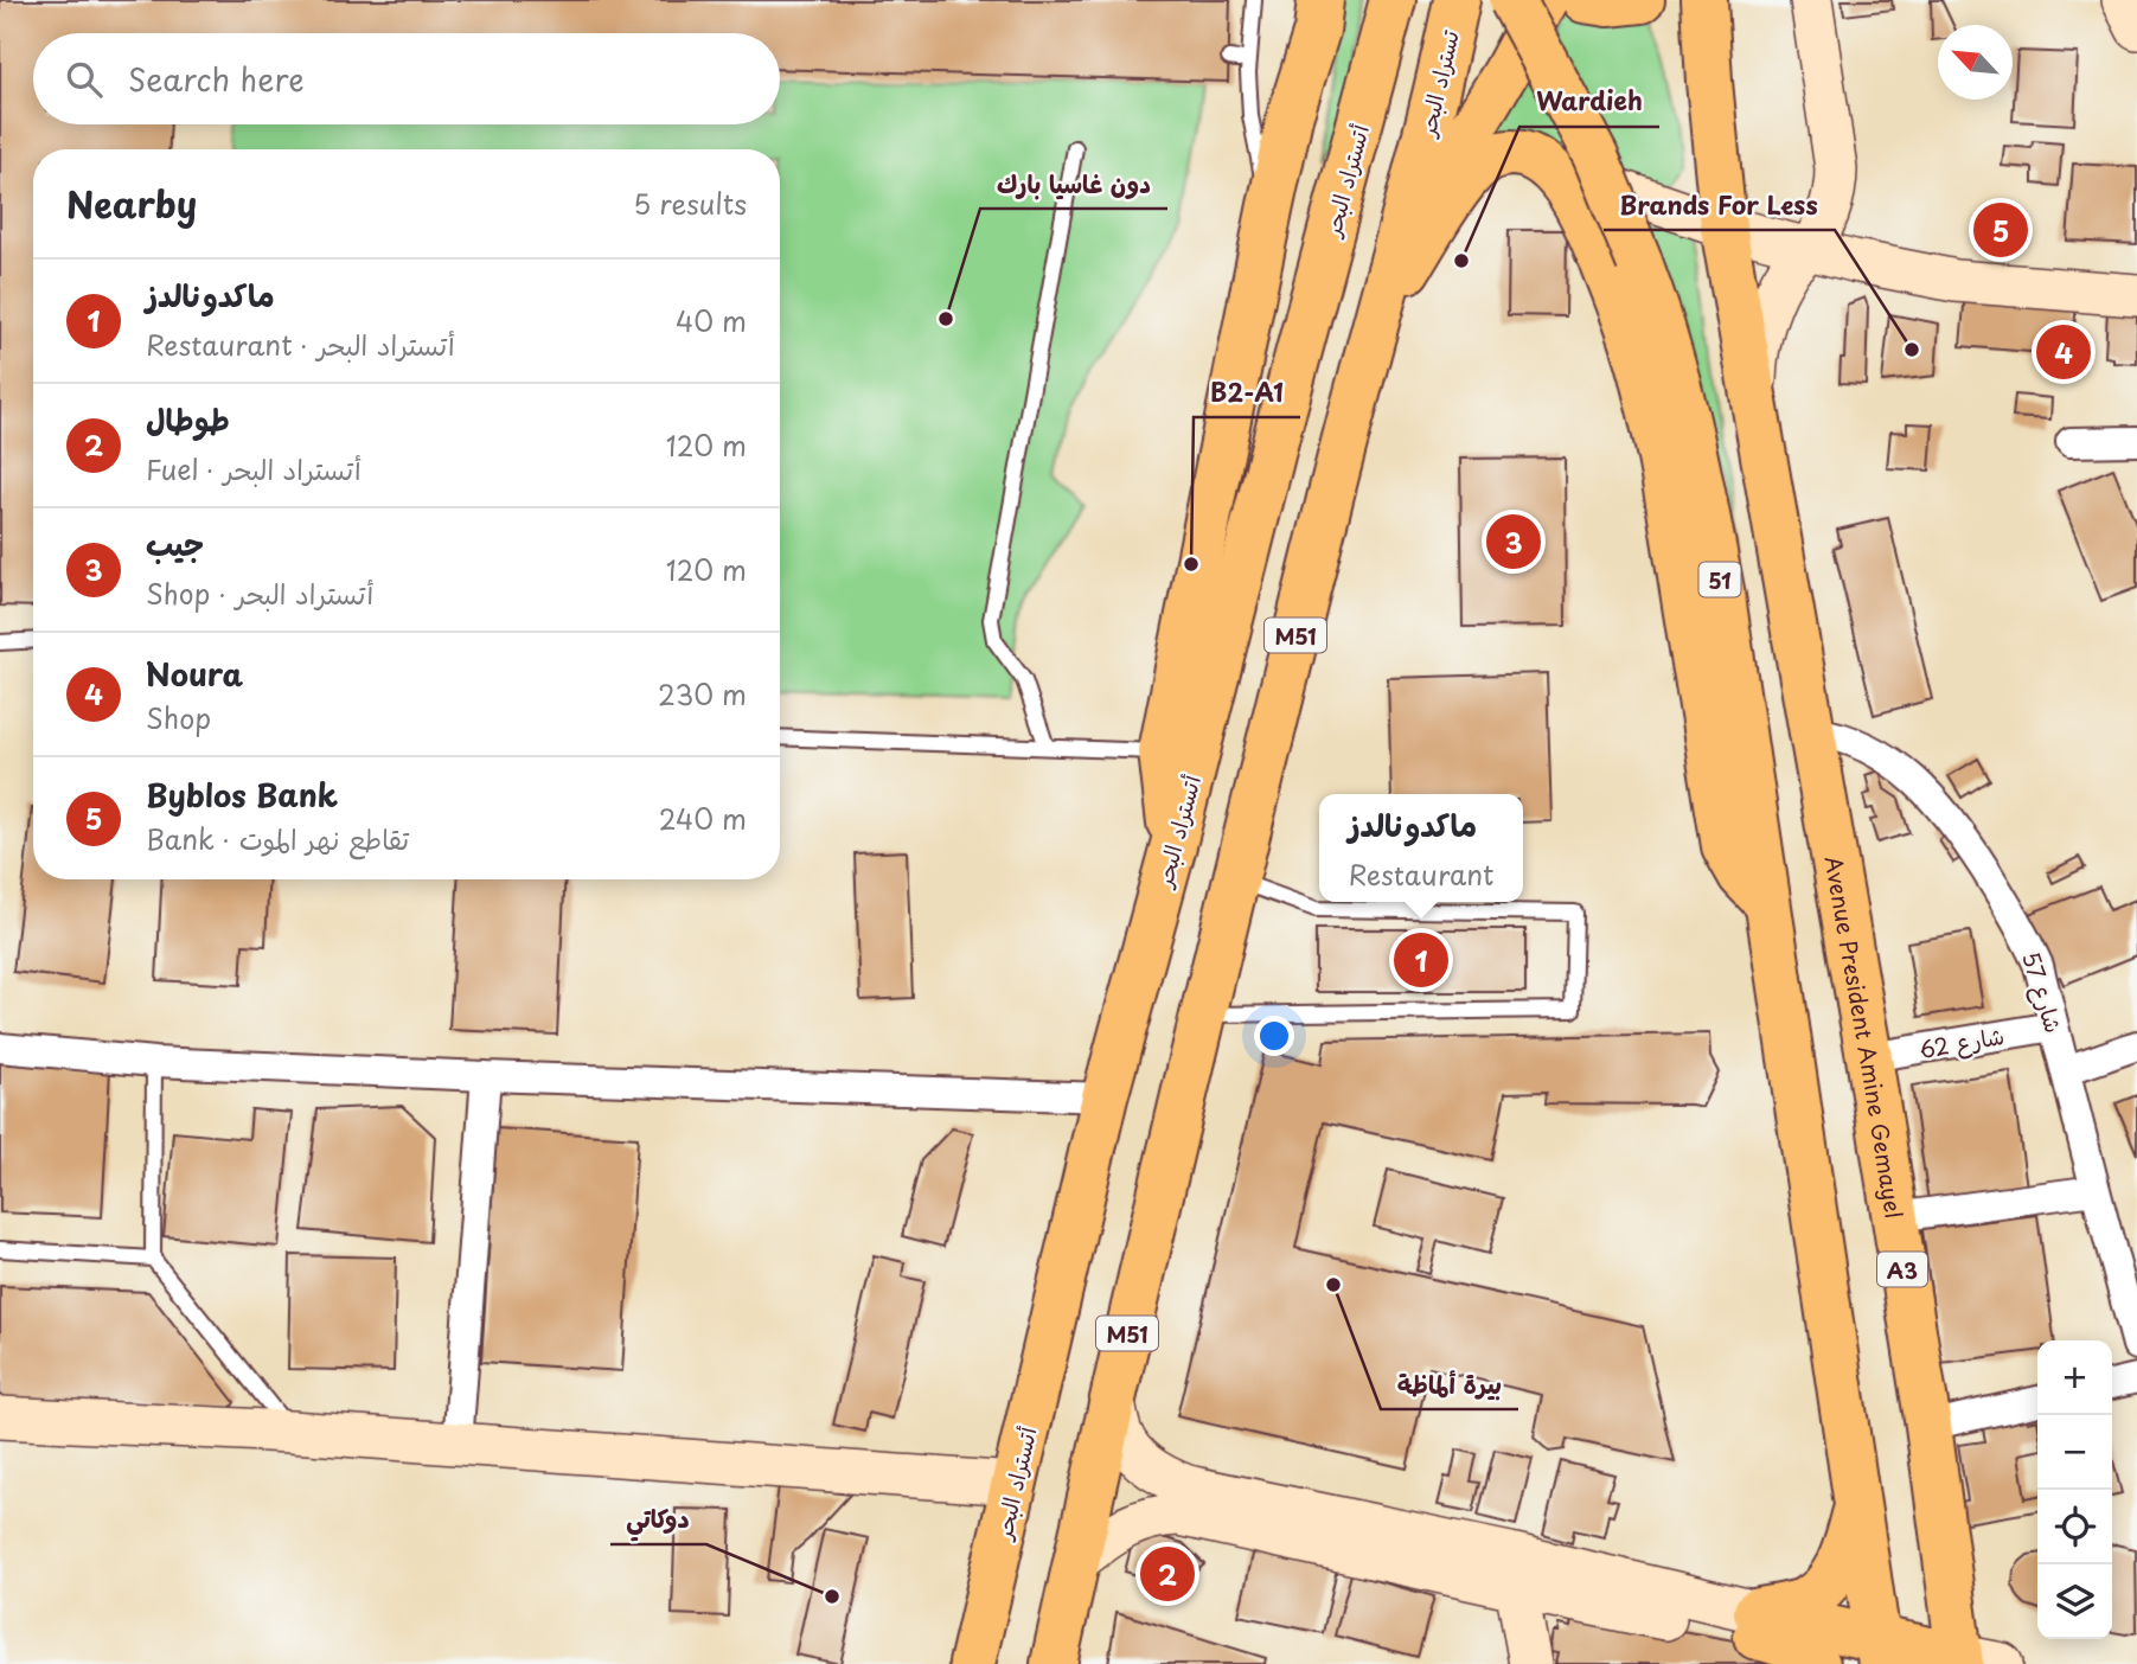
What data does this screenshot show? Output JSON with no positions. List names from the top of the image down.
{
  "streets": {
    "highway": [
      "تستراد البحر",
      "أتستراد البحر",
      "51",
      "M51",
      "Avenue President Amine Gemayel",
      "A3"
    ],
    "street": ["شارع 57", "شارع 62"]
  },
  "crossings": [
    ["تستراد البحر", "M51"],
    ["شارع 57", "Avenue President Amine Gemayel"],
    ["شارع 57", "شارع 62"],
    ["Avenue President Amine Gemayel", "شارع 62"]
  ],
  "places": [
    "Wardieh",
    "دون غاسيا بارك",
    "Brands For Less",
    "B2-A1",
    "بيرة ألماظة",
    "دوكاتي"
  ],
  "north": "top left",
  "page": {
    "search": "Search here",
    "heading": ["Nearby", "5 results"],
    "pins": [
      "5",
      "4",
      "3",
      "1",
      "2"
    ],
    "list": [
      {
        "mark": "1",
        "name": "ماكدونالدز",
        "note": "Restaurant · أتستراد البحر",
        "value": "40 m"
      },
      {
        "mark": "2",
        "name": "طوطال",
        "note": "Fuel · أتستراد البحر",
        "value": "120 m"
      },
      {
        "mark": "3",
        "name": "جيب",
        "note": "Shop · أتستراد البحر",
        "value": "120 m"
      },
      {
        "mark": "4",
        "name": "Noura",
        "note": "Shop",
        "value": "230 m"
      },
      {
        "mark": "5",
        "name": "Byblos Bank",
        "note": "Bank · تقاطع نهر الموت",
        "value": "240 m"
      }
    ],
    "popup": ["ماكدونالدز", "Restaurant"],
    "map_buttons": ["+", "−"]
  }
}
